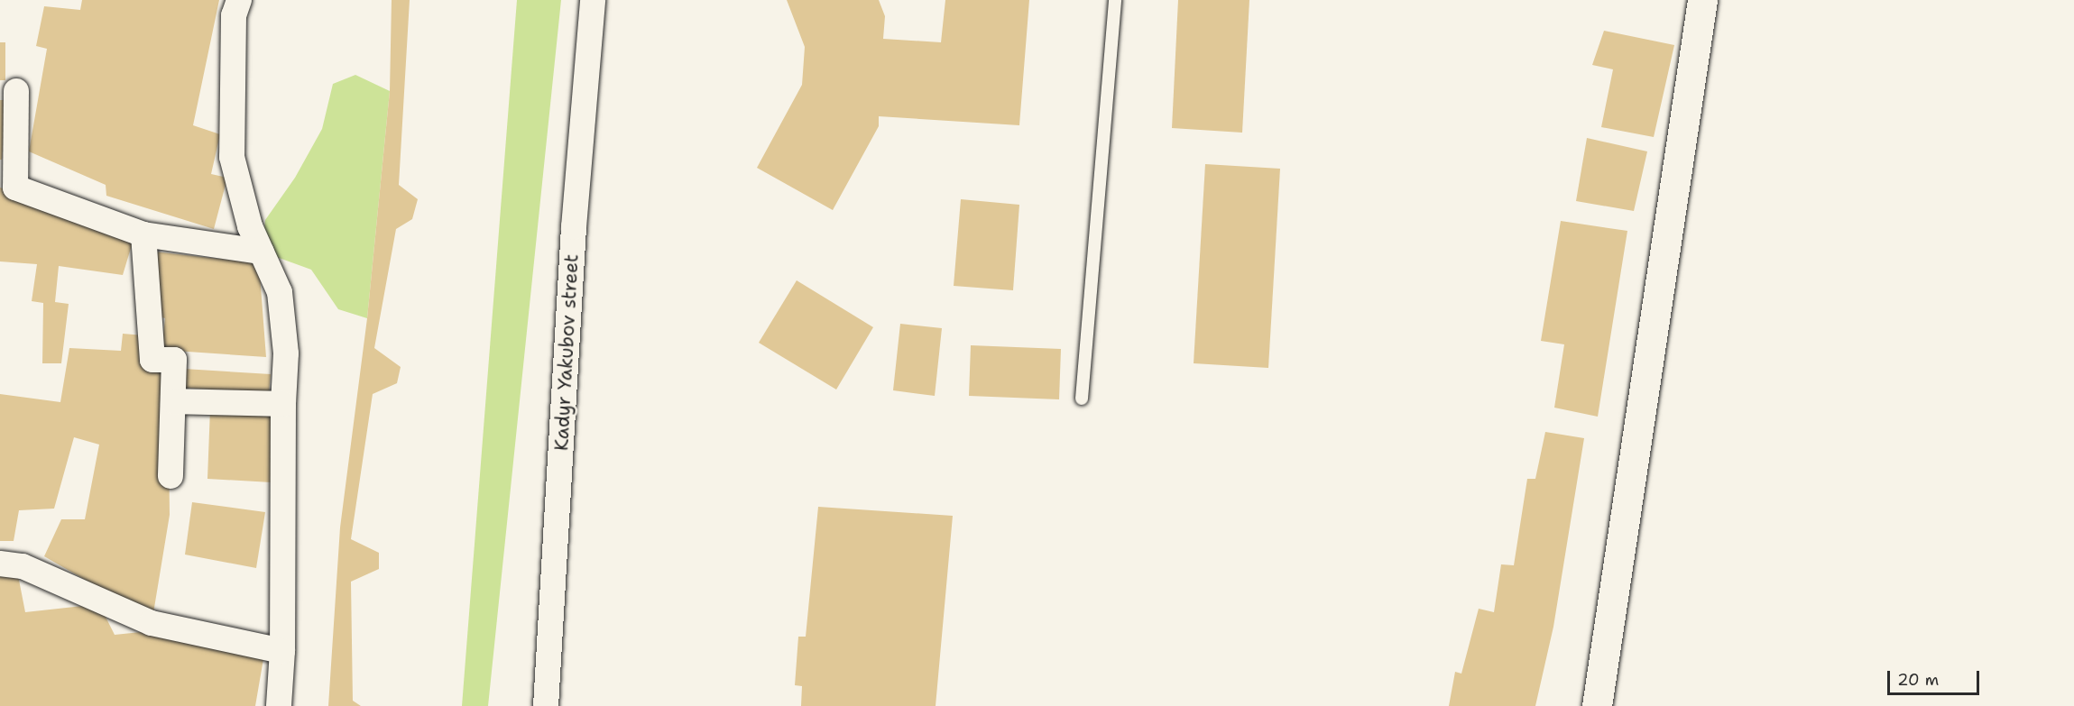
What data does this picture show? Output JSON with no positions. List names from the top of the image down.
{
  "streets": {
    "street": ["Kadyr Yakubov street"]
  },
  "scale_bar": "20 m"
}
